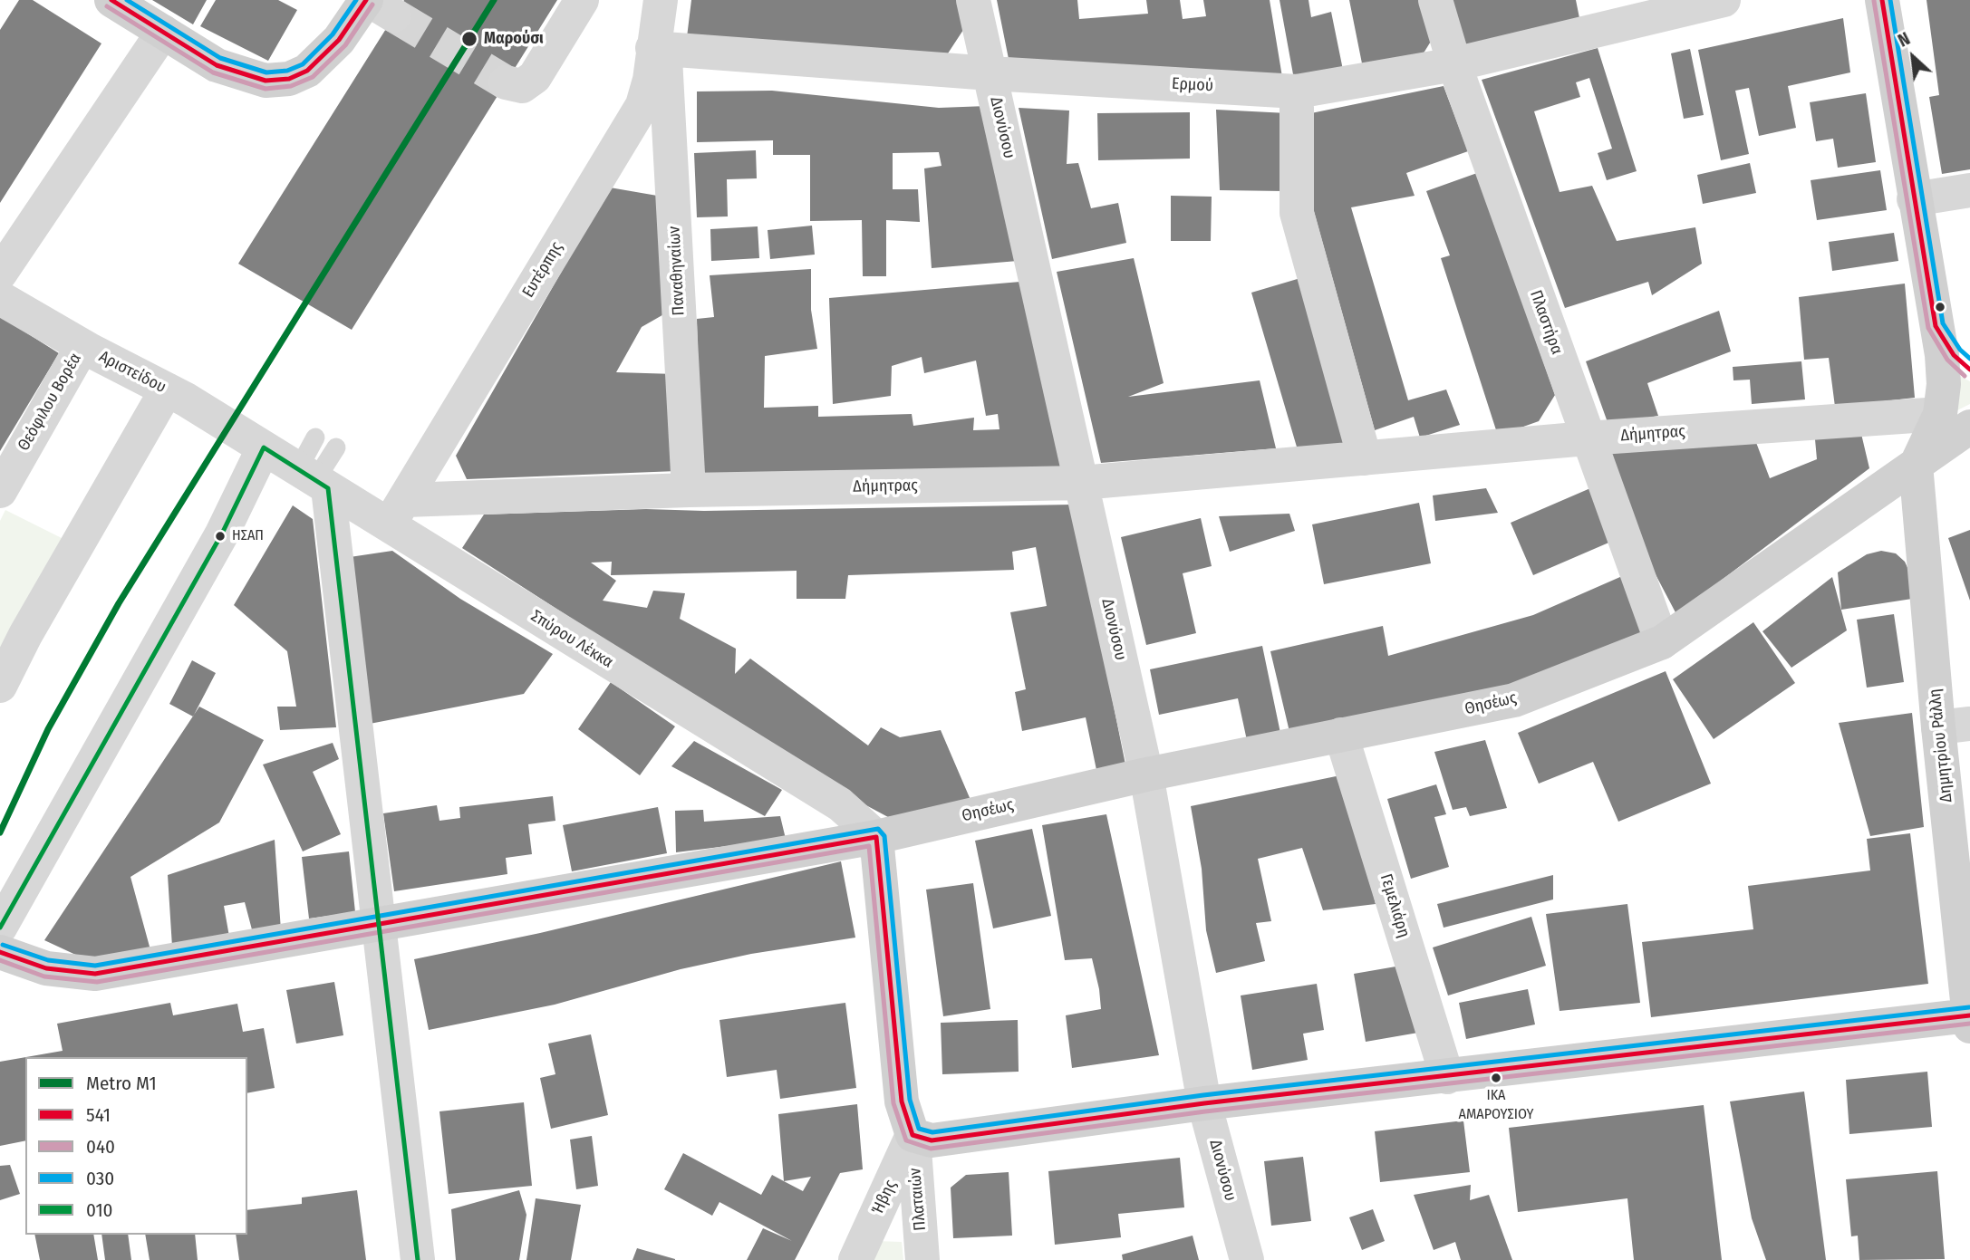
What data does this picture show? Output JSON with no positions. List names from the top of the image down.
{
  "streets": {
    "main road": ["Θησέως", "Δημητρίου Ράλλη", "Πλαταιών"],
    "street": [
      "Ερμού",
      "Διονύσου",
      "Ευτέρπης",
      "Παναθηναίων",
      "Πλαστήρα",
      "Αριστείδου",
      "Θεόφιλου Βορέα",
      "Δήμητρας",
      "Σπύρου Λέκκα",
      "Γεμελιάρη",
      "Ήβης"
    ]
  },
  "crossings": [
    ["Ερμού", "Διονύσου"],
    ["Ερμού", "Ευτέρπης"],
    ["Ερμού", "Παναθηναίων"],
    ["Ερμού", "Πλαστήρα"],
    ["Διονύσου", "Δήμητρας"],
    ["Διονύσου", "Θησέως"],
    ["Ευτέρπης", "Παναθηναίων"],
    ["Ευτέρπης", "Δήμητρας"],
    ["Ευτέρπης", "Σπύρου Λέκκα"],
    ["Παναθηναίων", "Δήμητρας"],
    ["Πλαστήρα", "Δήμητρας"],
    ["Πλαστήρα", "Θησέως"],
    ["Αριστείδου", "Θεόφιλου Βορέα"],
    ["Αριστείδου", "Σπύρου Λέκκα"],
    ["Δήμητρας", "Σπύρου Λέκκα"],
    ["Δήμητρας", "Θησέως"],
    ["Σπύρου Λέκκα", "Θησέως"],
    ["Σπύρου Λέκκα", "Πλαταιών"],
    ["Θησέως", "Δημητρίου Ράλλη"],
    ["Θησέως", "Γεμελιάρη"],
    ["Θησέως", "Πλαταιών"],
    ["Ήβης", "Πλαταιών"]
  ],
  "places": ["Μαρούσι", "ΗΣΑΠ", "ΙΚΑ ΑΜΑΡΟΥΣΙΟΥ"],
  "lines": [
    "metro line Μ1",
    "transit line 541",
    "transit line 030",
    "transit line 040",
    "transit line 010"
  ],
  "legend": [
    "Metro Μ1",
    "541",
    "040",
    "030",
    "010"
  ],
  "north": "top left"
}
